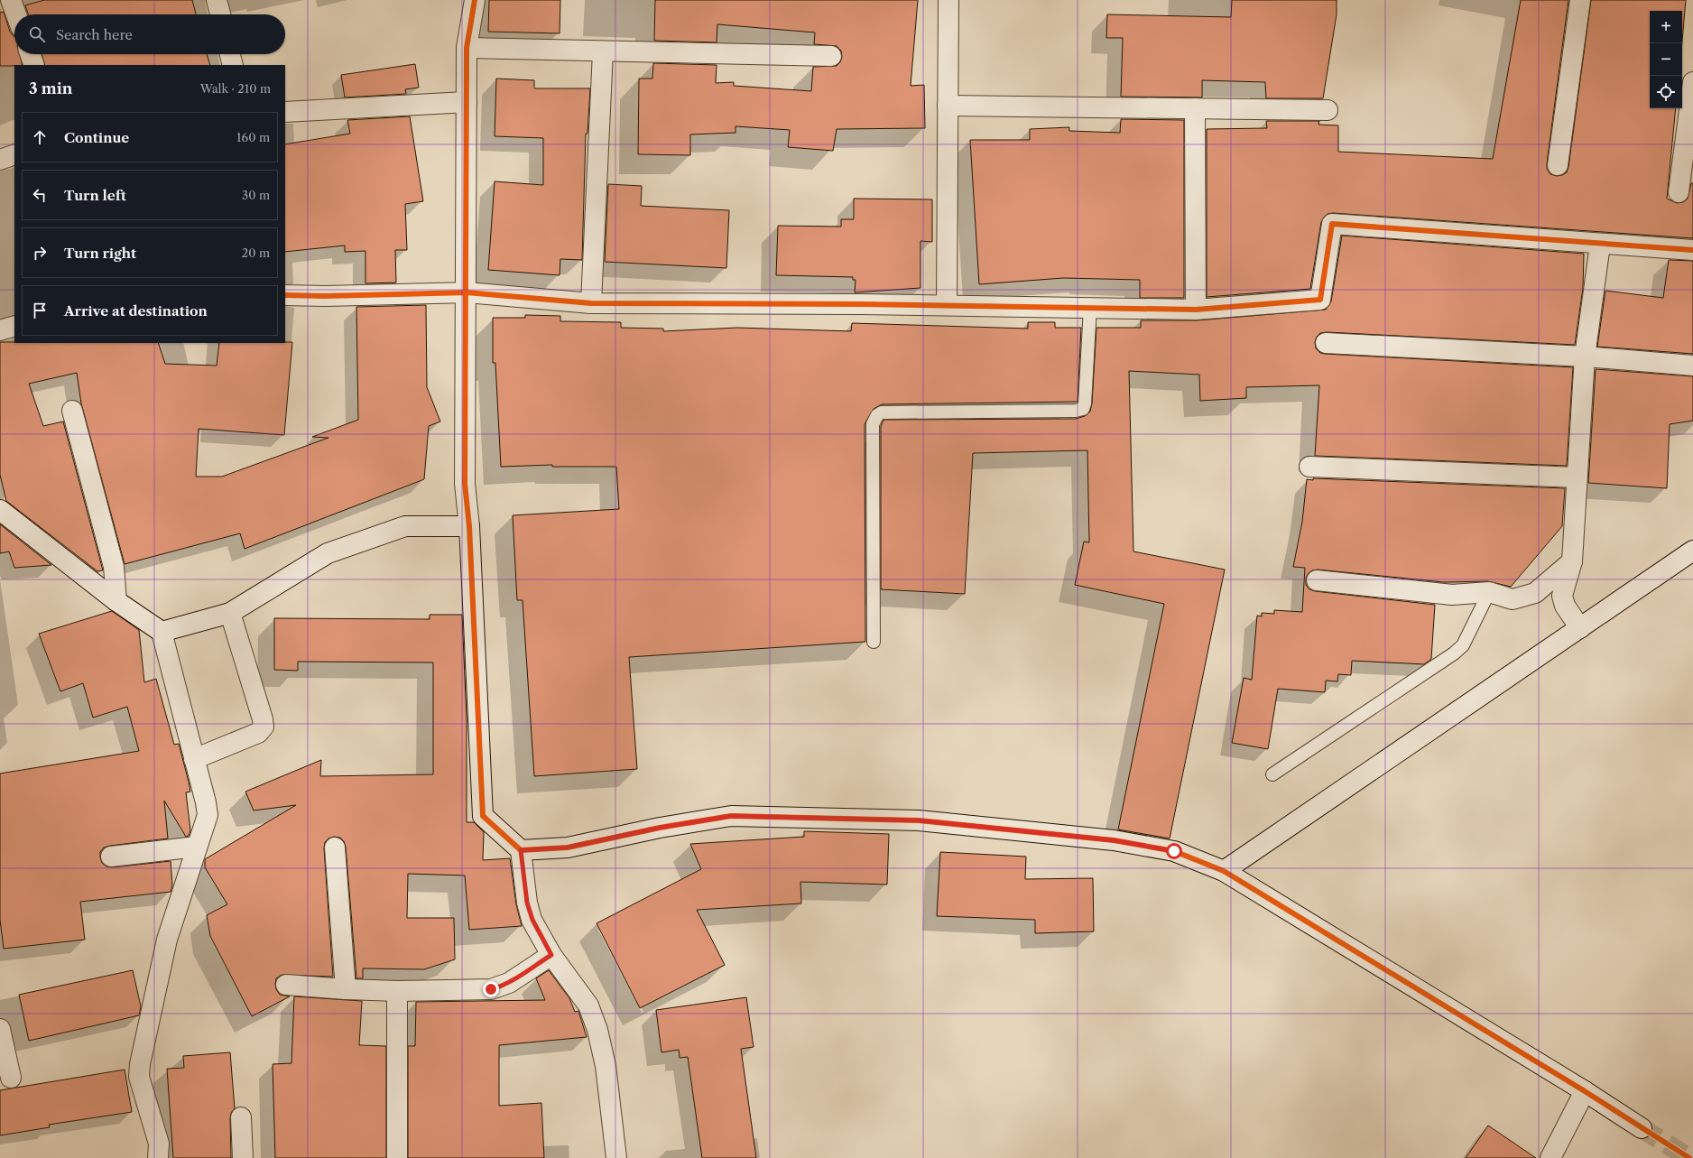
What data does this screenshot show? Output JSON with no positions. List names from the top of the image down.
{
  "page": {
    "map_buttons": ["+", "−"],
    "search": "Search here",
    "heading": ["3 min", "Walk · 210 m"],
    "list": [
      ["Continue", "160 m"],
      ["Turn left", "30 m"],
      ["Turn right", "20 m"],
      "Arrive at destination"
    ]
  }
}
